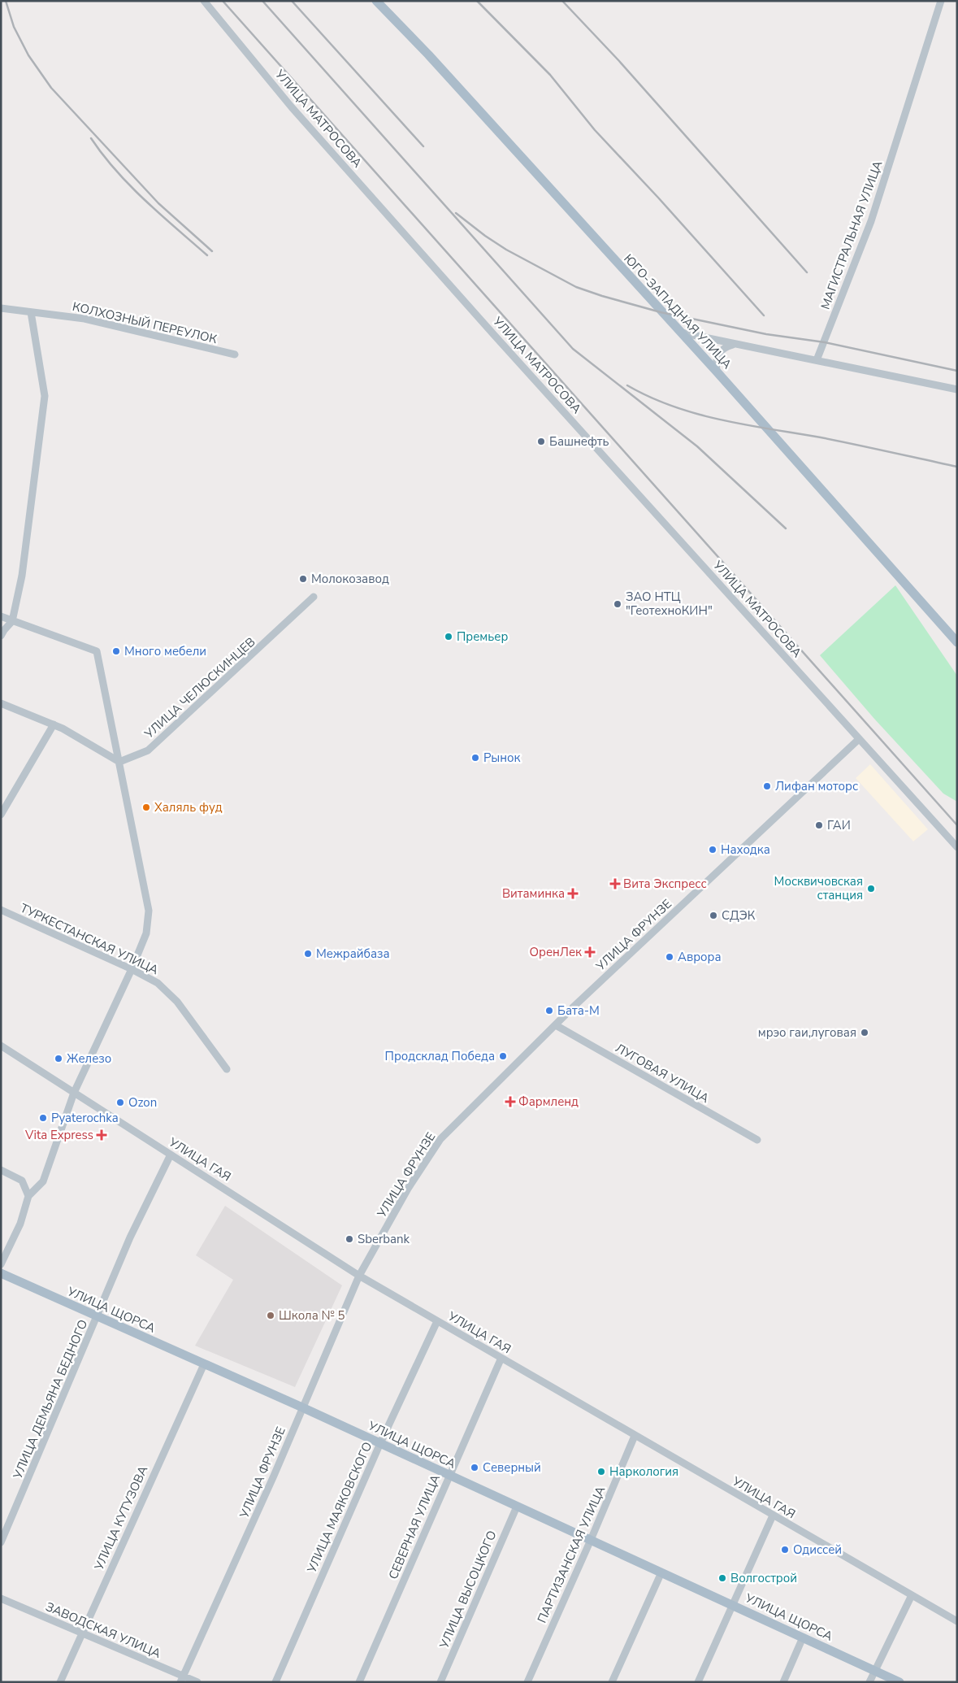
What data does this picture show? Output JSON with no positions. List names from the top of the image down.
{
  "streets": {
    "main road": ["ЮГО-ЗАПАДНАЯ УЛИЦА", "УЛИЦА ЩОРСА"],
    "street": [
      "УЛИЦА МАТРОСОВА",
      "МАГИСТРАЛЬНАЯ УЛИЦА",
      "КОЛХОЗНЫЙ ПЕРЕУЛОК",
      "УЛИЦА ЧЕЛЮСКИНЦЕВ",
      "УЛИЦА ФРУНЗЕ",
      "ТУРКЕСТАНСКАЯ УЛИЦА",
      "ЛУГОВАЯ УЛИЦА",
      "УЛИЦА ГАЯ",
      "УЛИЦА ДЕМЬЯНА БЕДНОГО",
      "УЛИЦА МАЯКОВСКОГО",
      "УЛИЦА КУТУЗОВА",
      "СЕВЕРНАЯ УЛИЦА",
      "ПАРТИЗАНСКАЯ УЛИЦА",
      "УЛИЦА ВЫСОЦКОГО",
      "ЗАВОДСКАЯ УЛИЦА"
    ]
  },
  "crossings": [
    ["УЛИЦА МАТРОСОВА", "УЛИЦА ФРУНЗЕ"],
    ["УЛИЦА ФРУНЗЕ", "ЛУГОВАЯ УЛИЦА"],
    ["УЛИЦА ФРУНЗЕ", "УЛИЦА ГАЯ"],
    ["УЛИЦА ФРУНЗЕ", "УЛИЦА ЩОРСА"],
    ["УЛИЦА ФРУНЗЕ", "ЗАВОДСКАЯ УЛИЦА"],
    ["УЛИЦА ГАЯ", "УЛИЦА ДЕМЬЯНА БЕДНОГО"],
    ["УЛИЦА ГАЯ", "УЛИЦА МАЯКОВСКОГО"],
    ["УЛИЦА ГАЯ", "СЕВЕРНАЯ УЛИЦА"],
    ["УЛИЦА ГАЯ", "ПАРТИЗАНСКАЯ УЛИЦА"],
    ["УЛИЦА ЩОРСА", "УЛИЦА ДЕМЬЯНА БЕДНОГО"],
    ["УЛИЦА ЩОРСА", "УЛИЦА МАЯКОВСКОГО"],
    ["УЛИЦА ЩОРСА", "УЛИЦА КУТУЗОВА"],
    ["УЛИЦА ЩОРСА", "СЕВЕРНАЯ УЛИЦА"],
    ["УЛИЦА ЩОРСА", "ПАРТИЗАНСКАЯ УЛИЦА"],
    ["УЛИЦА ЩОРСА", "УЛИЦА ВЫСОЦКОГО"],
    ["УЛИЦА КУТУЗОВА", "ЗАВОДСКАЯ УЛИЦА"]
  ],
  "places": {
    "other": [
      "Башнефть",
      "Молокозавод",
      "ЗАО НТЦ \"ГеотехноКИН\"",
      "Премьер",
      "Много мебели",
      "Рынок",
      "Лифан моторс",
      "Халяль фуд",
      "ГАИ",
      "Находка",
      "Москвичовская станция",
      "СДЭК",
      "Межрайбаза",
      "Аврора",
      "Бата-М",
      "мрэо гаи,луговая",
      "Продсклад Победа",
      "Железо",
      "Ozon",
      "Pyaterochka",
      "Sberbank",
      "Школа № 5",
      "Северный",
      "Наркология",
      "Одиссей",
      "Волгострой"
    ],
    "health": [
      "Вита Экспресс",
      "Витаминка",
      "ОренЛек",
      "Фармленд",
      "Vita Express"
    ]
  }
}
